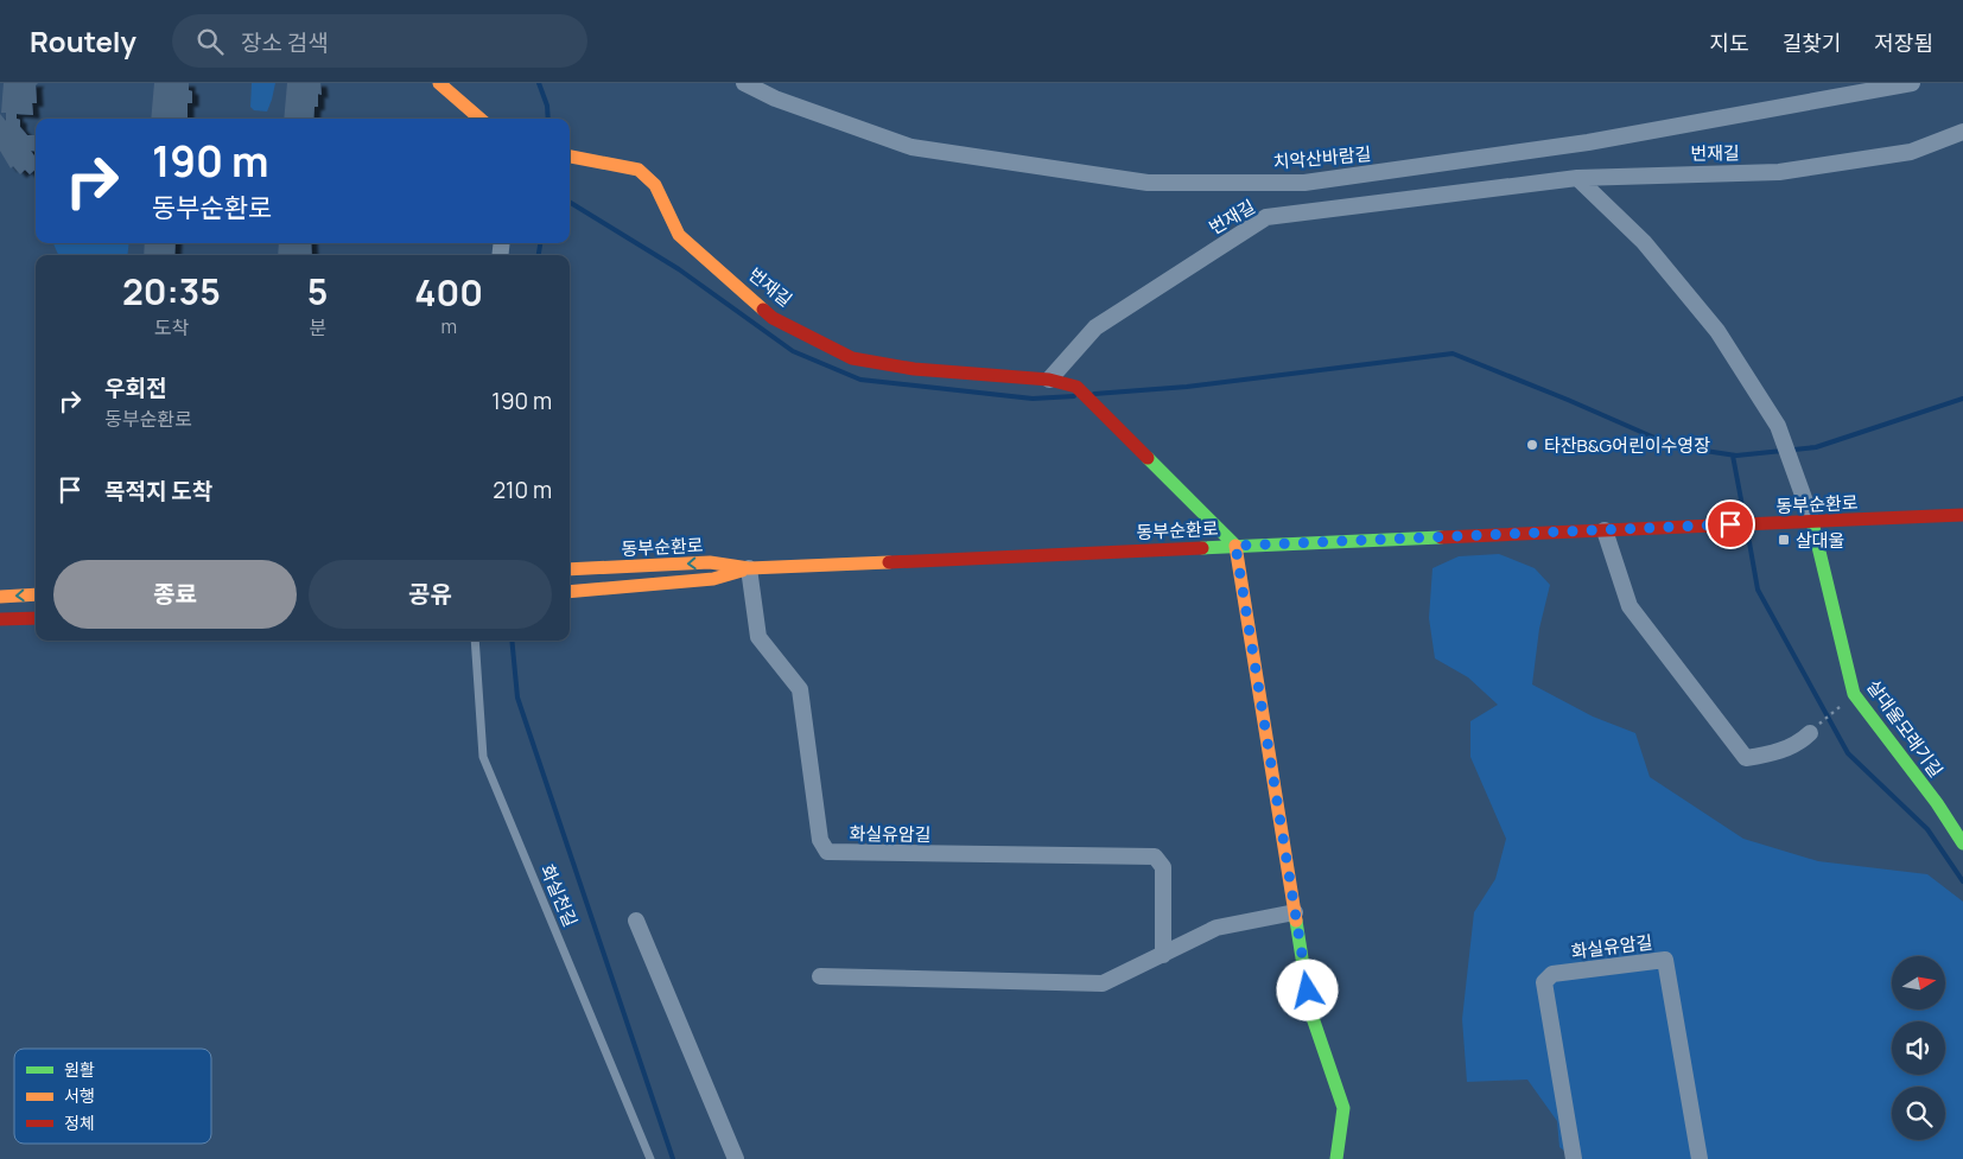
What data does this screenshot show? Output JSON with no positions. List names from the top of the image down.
{
  "streets": {
    "street": [
      "번재길",
      "치악산바람길",
      "동부순환로",
      "살대울모래기길",
      "화실유암길"
    ],
    "lane": ["화실천길"]
  },
  "crossings": [
    ["동부순환로", "살대울모래기길"],
    ["동부순환로", "화실유암길"]
  ],
  "places": {
    "other": ["타잔B&G어린이수영장"],
    "transit": ["살대울"]
  },
  "legend": ["원활", "서행", "정체"],
  "north": "right",
  "page": {
    "header": "Routely",
    "search": "장소 검색",
    "nav": ["지도", "길찾기", "저장됨"],
    "turn": ["190 m", "동부순환로"],
    "eta": [
      "20:35",
      "도착",
      "5",
      "분",
      "400",
      "m"
    ],
    "list": [
      {
        "name": "우회전",
        "note": "동부순환로",
        "value": "190 m"
      },
      {
        "name": "목적지 도착",
        "value": "210 m"
      }
    ],
    "buttons": ["종료", "공유"]
  }
}
